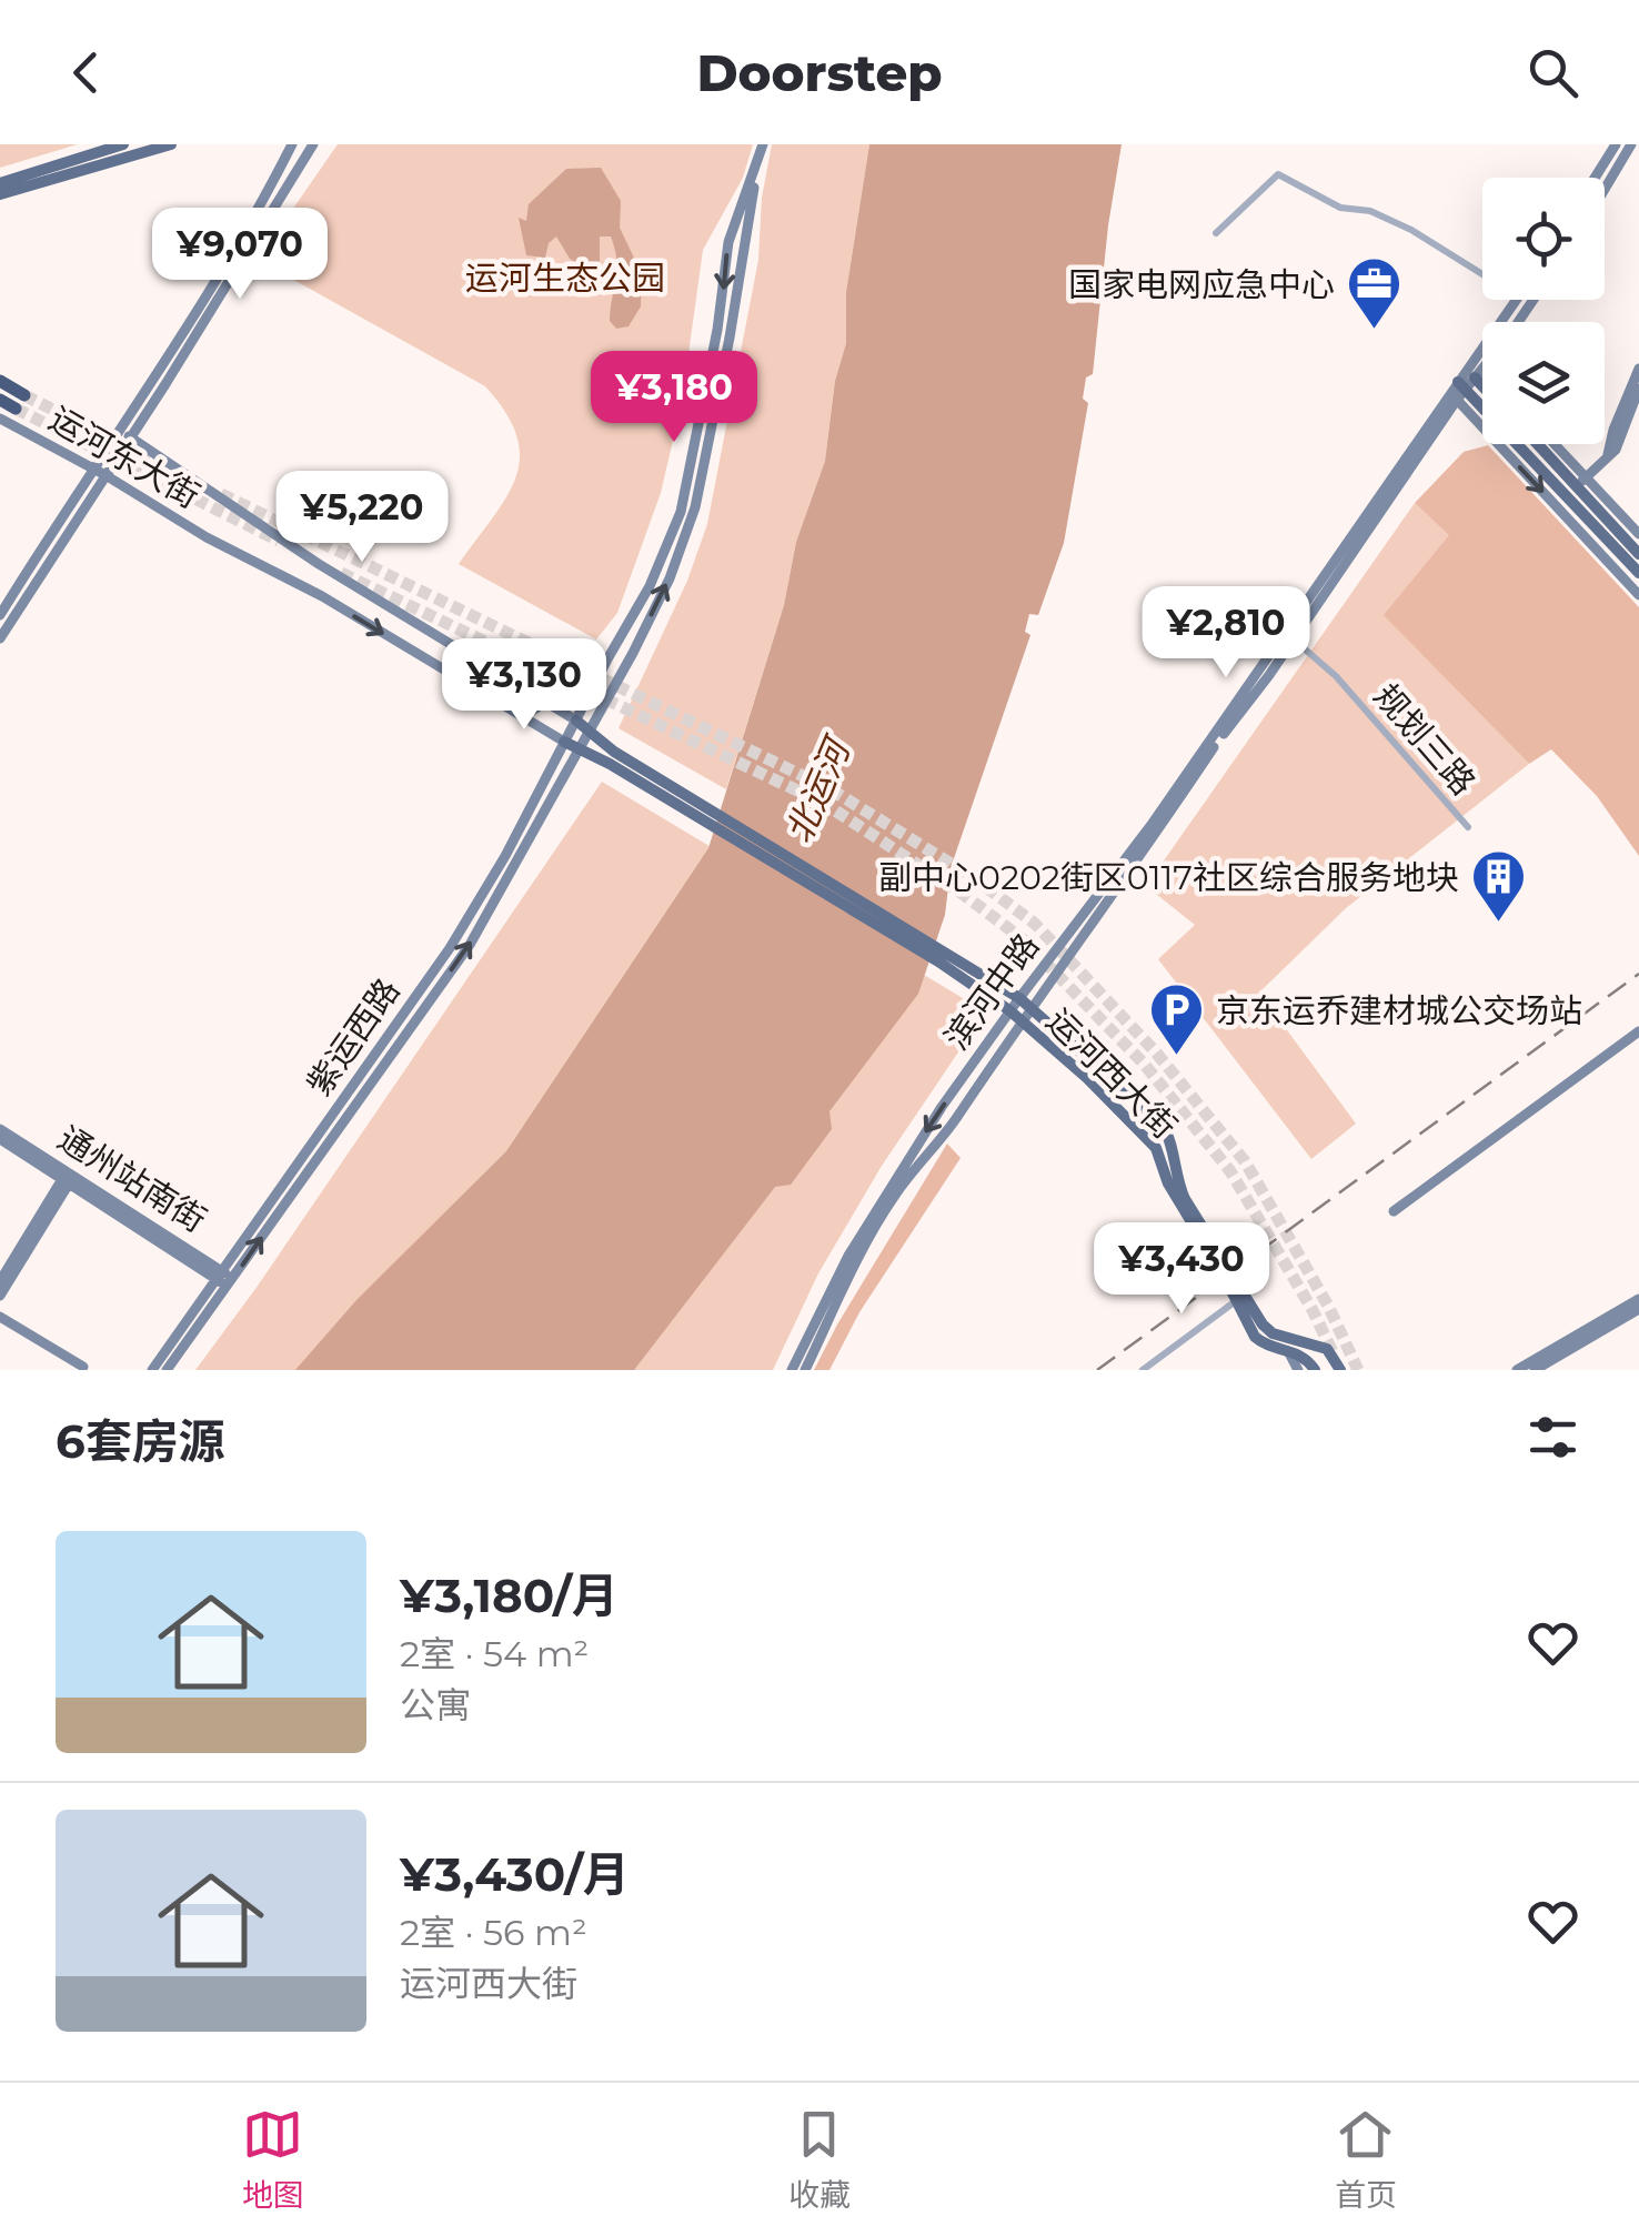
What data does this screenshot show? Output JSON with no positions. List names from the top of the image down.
{
  "streets": {
    "main road": [
      "运河东大街",
      "滨河中路",
      "紫运西路",
      "运河西大街",
      "通州站南街"
    ],
    "street": ["规划三路"]
  },
  "crossings": [
    ["运河东大街", "滨河中路"],
    ["运河东大街", "紫运西路"],
    ["运河东大街", "运河西大街"],
    ["规划三路", "滨河中路"],
    ["滨河中路", "运河西大街"],
    ["紫运西路", "通州站南街"]
  ],
  "water": ["北运河"],
  "parks": ["运河生态公园"],
  "places": {
    "office": ["国家电网应急中心"],
    "building": ["副中心0202街区0117社区综合服务地块"],
    "parking": ["京东运乔建材城公交场站"]
  },
  "page": {
    "header": "Doorstep",
    "price": [
      "¥9,070",
      "¥3,180",
      "¥5,220",
      "¥2,810",
      "¥3,130",
      "¥3,430"
    ],
    "heading": "6套房源",
    "list": [
      {
        "name": "¥3,180/月",
        "note": "2室 · 54 m² · 公寓"
      },
      {
        "name": "¥3,430/月",
        "note": "2室 · 56 m² · 运河西大街"
      }
    ],
    "tabs": ["地图", "收藏", "首页"]
  }
}
